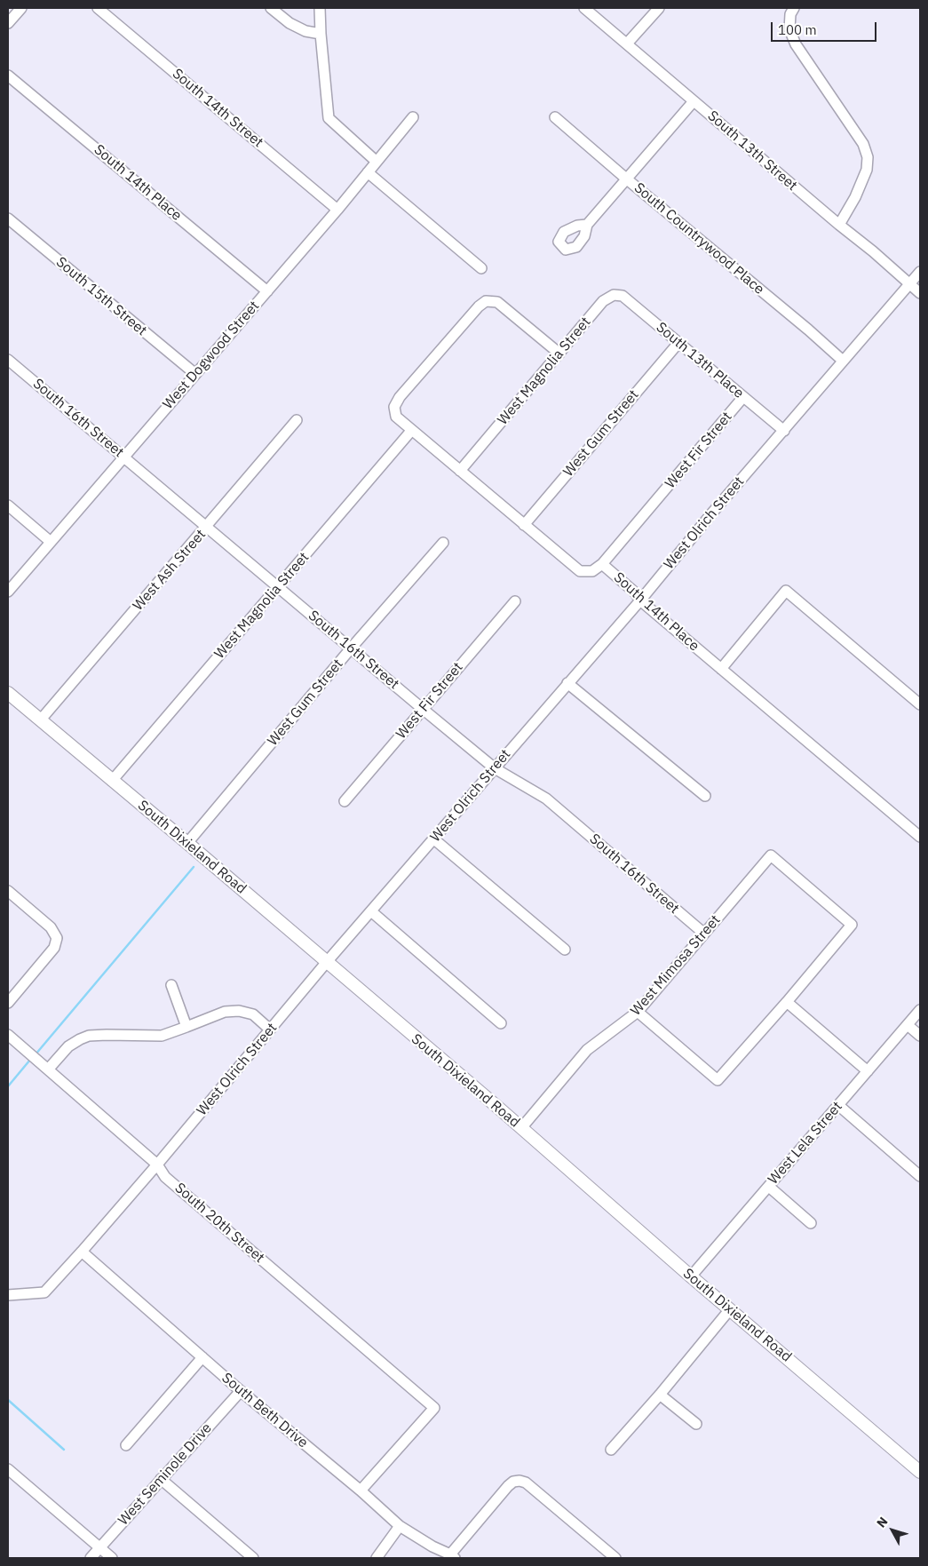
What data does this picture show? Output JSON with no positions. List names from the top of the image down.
{
  "streets": {
    "main road": ["South Dixieland Road"],
    "street": [
      "South 14th Street",
      "South 13th Street",
      "South 14th Place",
      "South Countrywood Place",
      "South 15th Street",
      "West Dogwood Street",
      "South 13th Place",
      "West Magnolia Street",
      "South 16th Street",
      "West Gum Street",
      "West Fir Street",
      "West Olrich Street",
      "West Ash Street",
      "West Mimosa Street",
      "West Lela Street",
      "South 20th Street",
      "South Beth Drive",
      "West Seminole Drive"
    ]
  },
  "crossings": [
    ["South 14th Street", "West Dogwood Street"],
    ["South 13th Street", "West Olrich Street"],
    ["South 14th Place", "West Dogwood Street"],
    ["South 14th Place", "West Magnolia Street"],
    ["South 14th Place", "West Gum Street"],
    ["South 14th Place", "West Fir Street"],
    ["South 14th Place", "West Olrich Street"],
    ["South Countrywood Place", "West Olrich Street"],
    ["South 15th Street", "West Dogwood Street"],
    ["West Dogwood Street", "South 16th Street"],
    ["South 13th Place", "West Magnolia Street"],
    ["South 13th Place", "West Gum Street"],
    ["South 13th Place", "West Fir Street"],
    ["South 13th Place", "West Olrich Street"],
    ["West Magnolia Street", "South 16th Street"],
    ["West Magnolia Street", "South Dixieland Road"],
    ["South 16th Street", "West Gum Street"],
    ["South 16th Street", "West Fir Street"],
    ["South 16th Street", "West Olrich Street"],
    ["South 16th Street", "West Ash Street"],
    ["South 16th Street", "West Mimosa Street"],
    ["West Gum Street", "South Dixieland Road"],
    ["West Olrich Street", "South Dixieland Road"],
    ["West Olrich Street", "South 20th Street"],
    ["West Olrich Street", "South Beth Drive"],
    ["West Ash Street", "South Dixieland Road"],
    ["South Dixieland Road", "West Mimosa Street"],
    ["South Dixieland Road", "West Lela Street"],
    ["South 20th Street", "South Beth Drive"],
    ["South Beth Drive", "West Seminole Drive"]
  ],
  "scale_bar": "100 m",
  "north": "top left"
}
